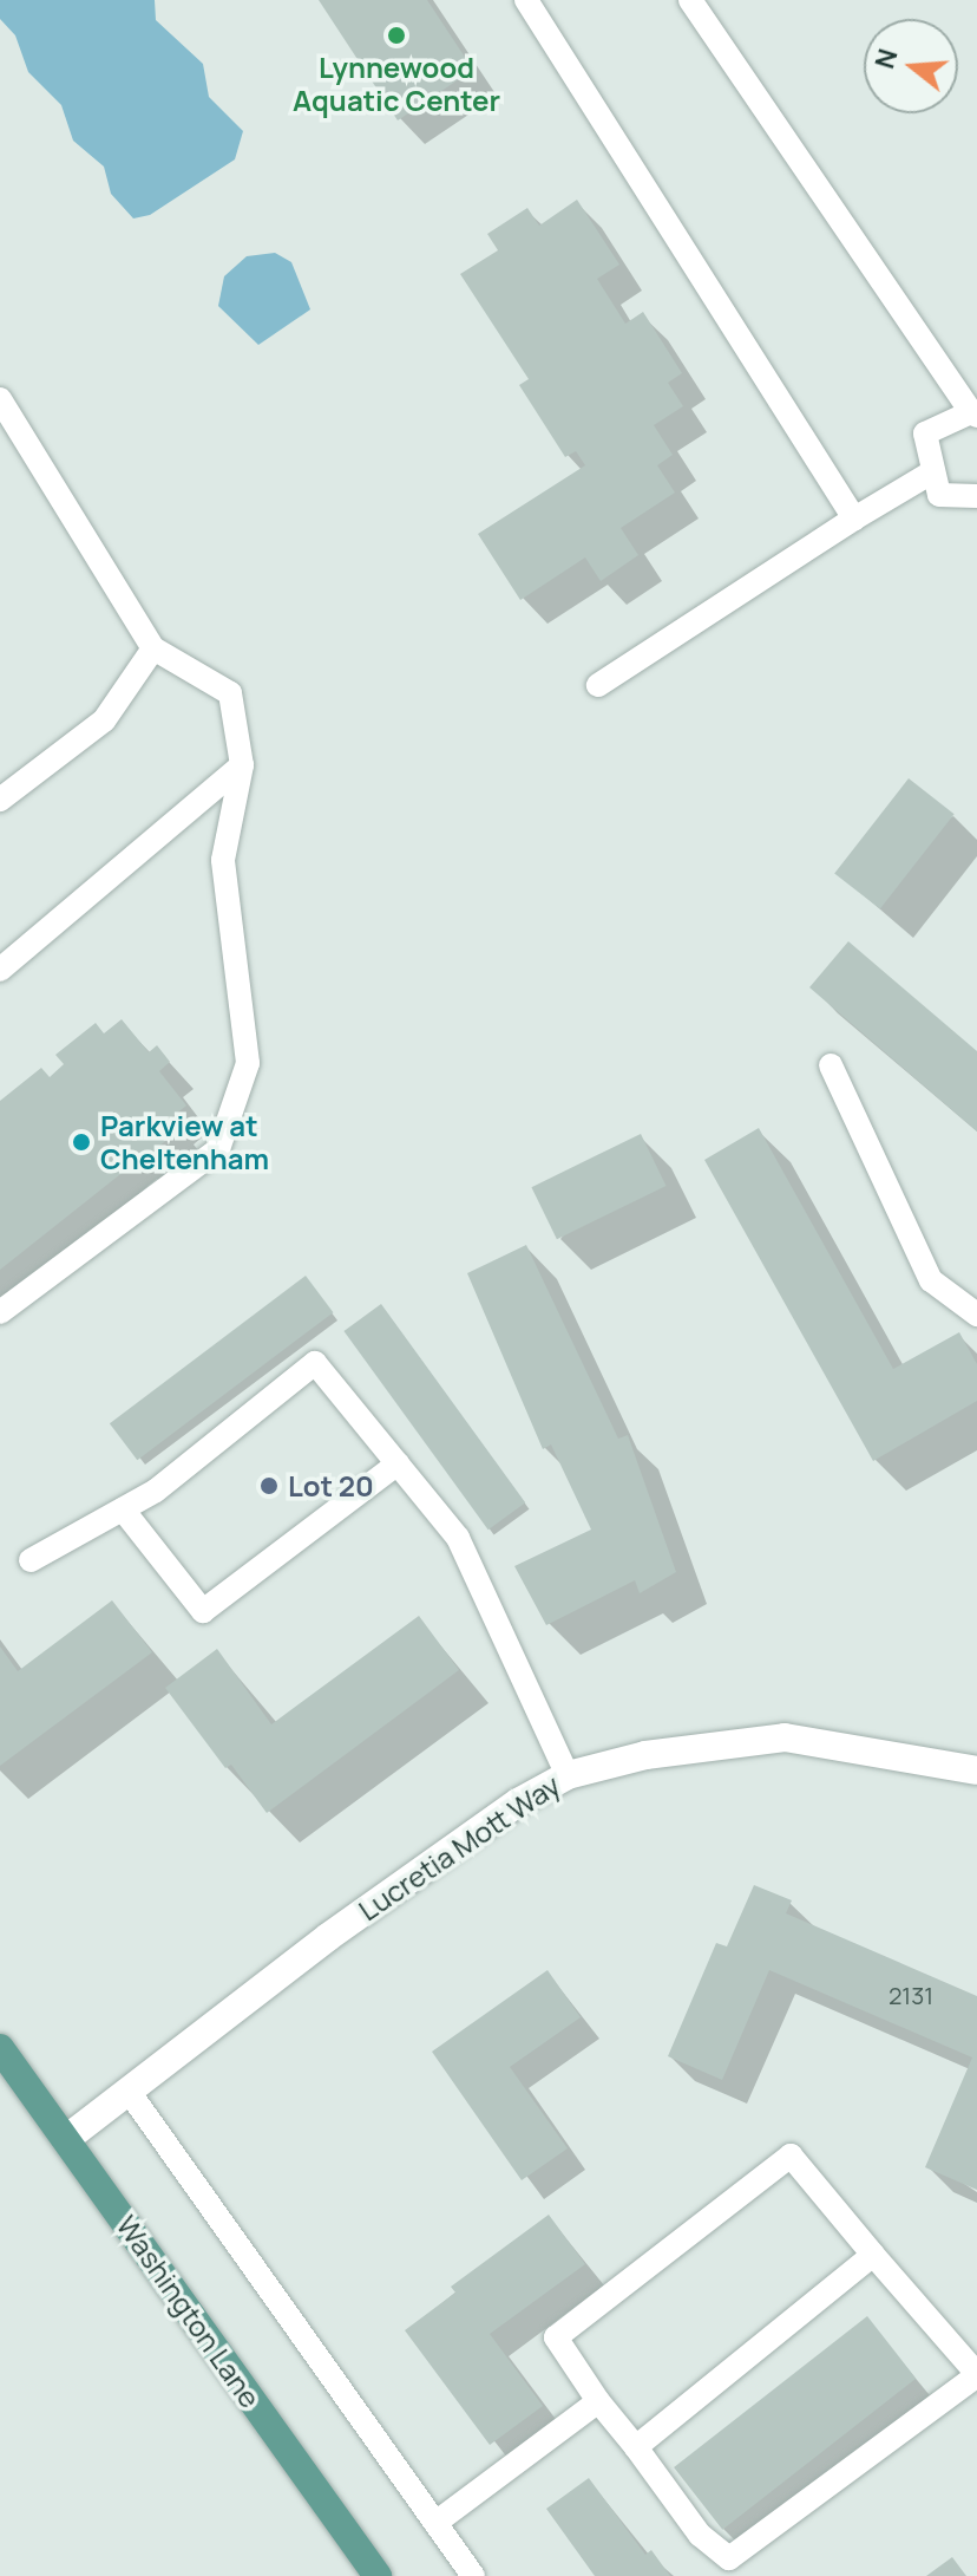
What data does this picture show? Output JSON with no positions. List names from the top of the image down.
{
  "streets": {
    "main road": ["Washington Lane"],
    "street": ["Lucretia Mott Way"]
  },
  "crossings": [
    ["Lucretia Mott Way", "Washington Lane"]
  ],
  "places": ["Lynnewood Aquatic Center", "Parkview at Cheltenham", "Lot 20"],
  "house_numbers": ["2131"],
  "north": "left"
}
